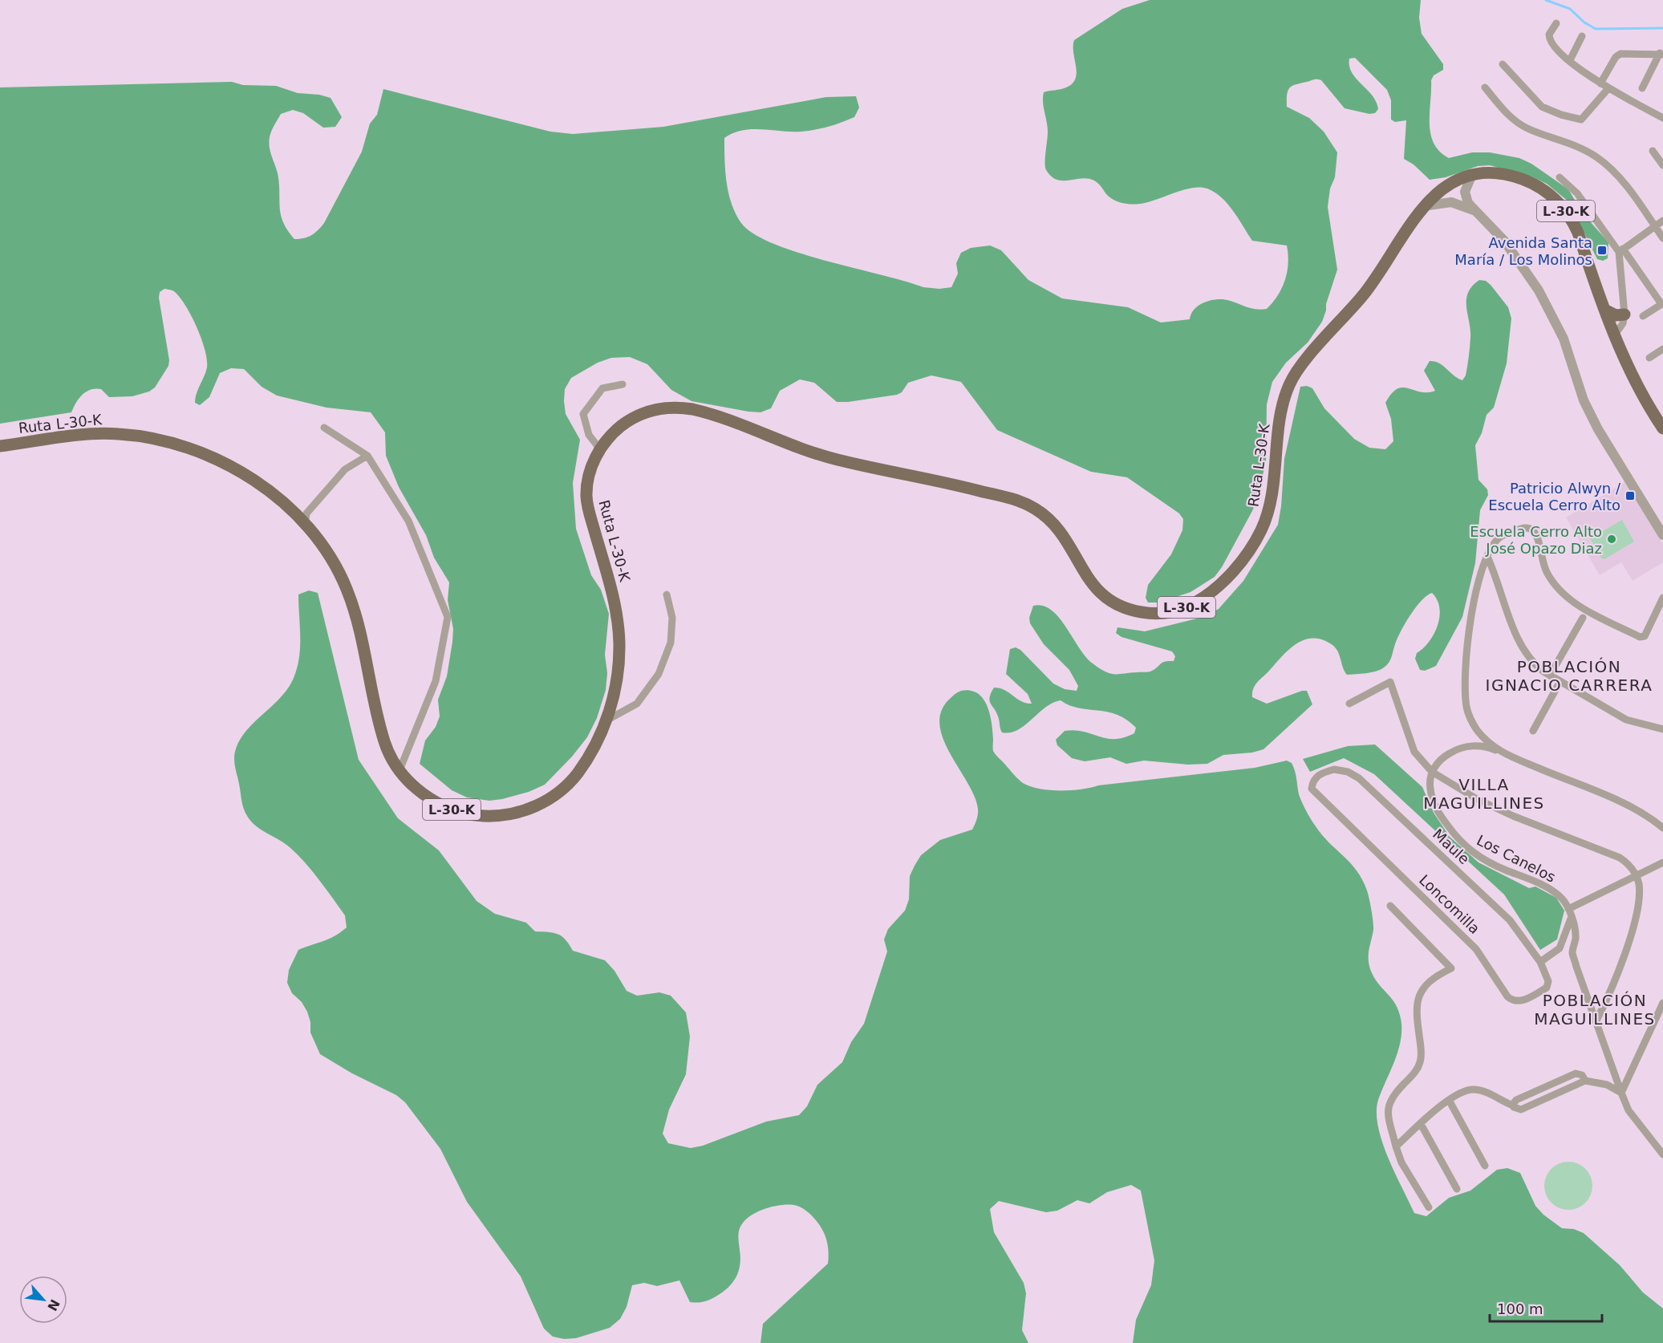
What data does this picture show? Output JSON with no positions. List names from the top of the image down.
{
  "streets": {
    "main road": ["L-30-K", "Ruta L-30-K"],
    "street": ["Maule", "Los Canelos", "Loncomilla"]
  },
  "crossings": [
    ["L-30-K", "Ruta L-30-K"],
    ["Maule", "Loncomilla"]
  ],
  "districts": ["POBLACIÓN IGNACIO CARRERA", "VILLA MAGUILLINES", "POBLACIÓN MAGUILLINES"],
  "places": {
    "transit": ["Avenida Santa María / Los Molinos", "Patricio Alwyn / Escuela Cerro Alto"],
    "other": ["Escuela Cerro Alto José Opazo Diaz"]
  },
  "scale_bar": "100 m",
  "north": "bottom right"
}
